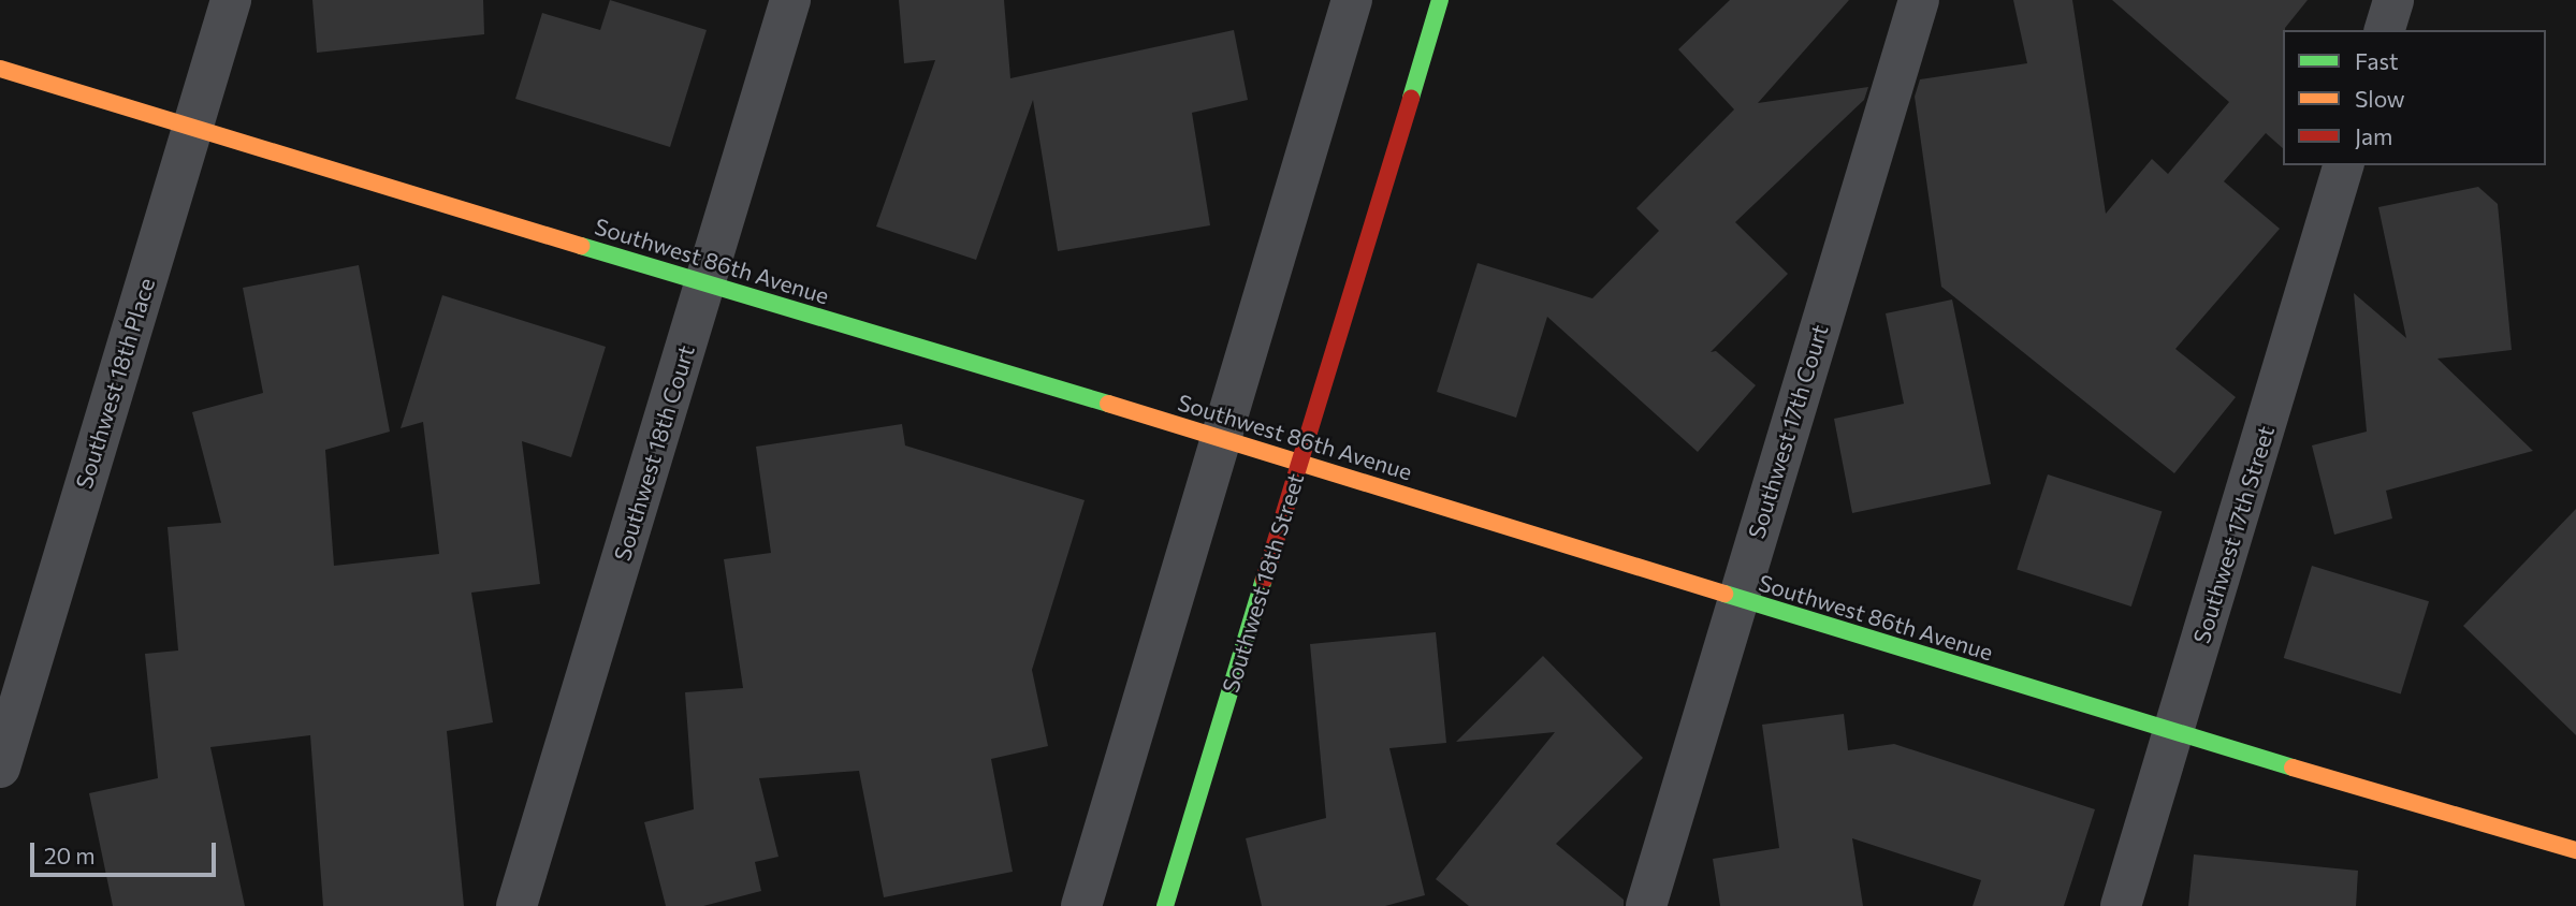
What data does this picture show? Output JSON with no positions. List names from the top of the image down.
{
  "streets": {
    "street": [
      "Southwest 86th Avenue",
      "Southwest 18th Place",
      "Southwest 17th Court",
      "Southwest 18th Court",
      "Southwest 17th Street",
      "Southwest 18th Street"
    ]
  },
  "crossings": [
    ["Southwest 86th Avenue", "Southwest 18th Place"],
    ["Southwest 86th Avenue", "Southwest 17th Court"],
    ["Southwest 86th Avenue", "Southwest 18th Court"],
    ["Southwest 86th Avenue", "Southwest 17th Street"],
    ["Southwest 86th Avenue", "Southwest 18th Street"]
  ],
  "legend": ["Fast", "Slow", "Jam"],
  "scale_bar": "20 m"
}
